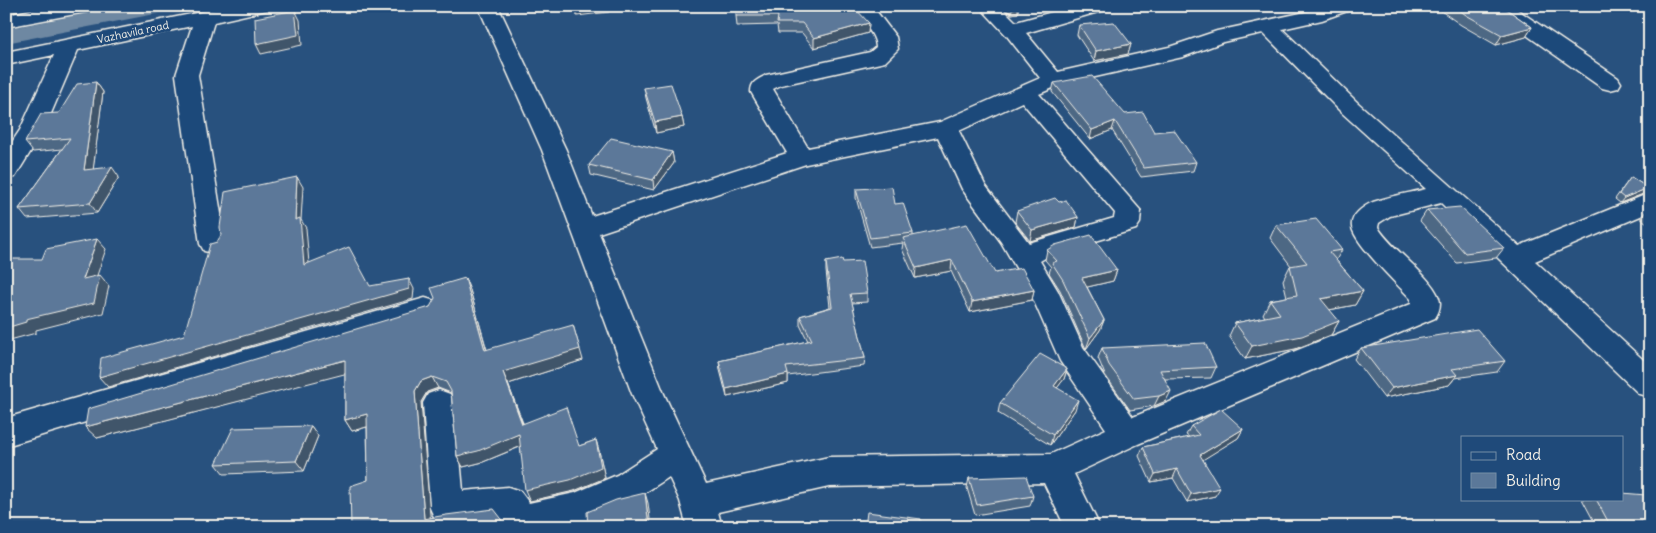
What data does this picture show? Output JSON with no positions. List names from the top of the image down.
{
  "streets": {
    "street": ["Vazhavila road"]
  },
  "legend": ["Road", "Building"]
}
